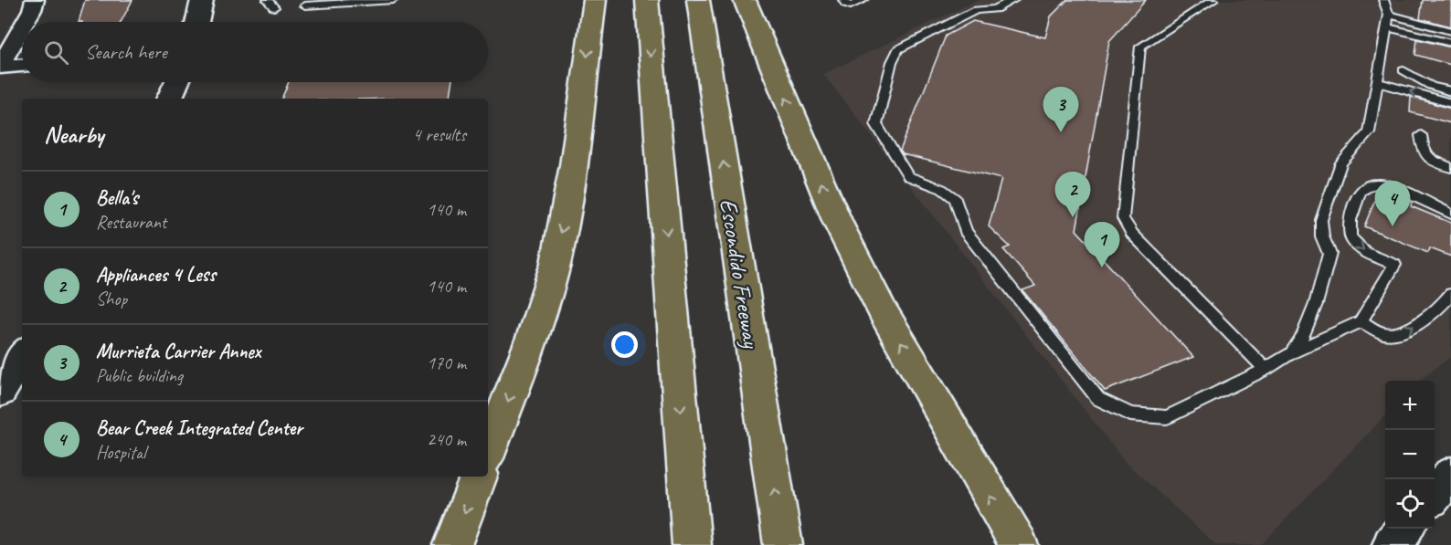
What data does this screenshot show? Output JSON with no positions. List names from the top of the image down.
{
  "streets": {
    "highway": ["Escondido Freeway"]
  },
  "page": {
    "search": "Search here",
    "pins": [
      "3",
      "2",
      "4",
      "1"
    ],
    "heading": ["Nearby", "4 results"],
    "list": [
      {
        "mark": "1",
        "name": "Bella's",
        "note": "Restaurant",
        "value": "140 m"
      },
      {
        "mark": "2",
        "name": "Appliances 4 Less",
        "note": "Shop",
        "value": "140 m"
      },
      {
        "mark": "3",
        "name": "Murrieta Carrier Annex",
        "note": "Public building",
        "value": "170 m"
      },
      {
        "mark": "4",
        "name": "Bear Creek Integrated Center",
        "note": "Hospital",
        "value": "240 m"
      }
    ],
    "map_buttons": ["+", "−"]
  }
}
